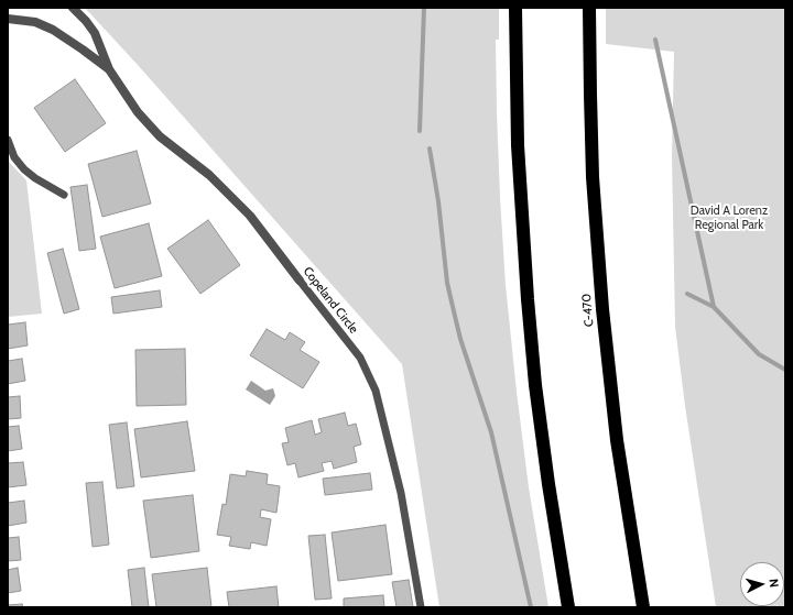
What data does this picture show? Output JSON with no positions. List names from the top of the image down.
{
  "streets": {
    "highway": ["C-470"],
    "street": ["Copeland Circle"]
  },
  "parks": ["David A Lorenz Regional Park"],
  "north": "right"
}
